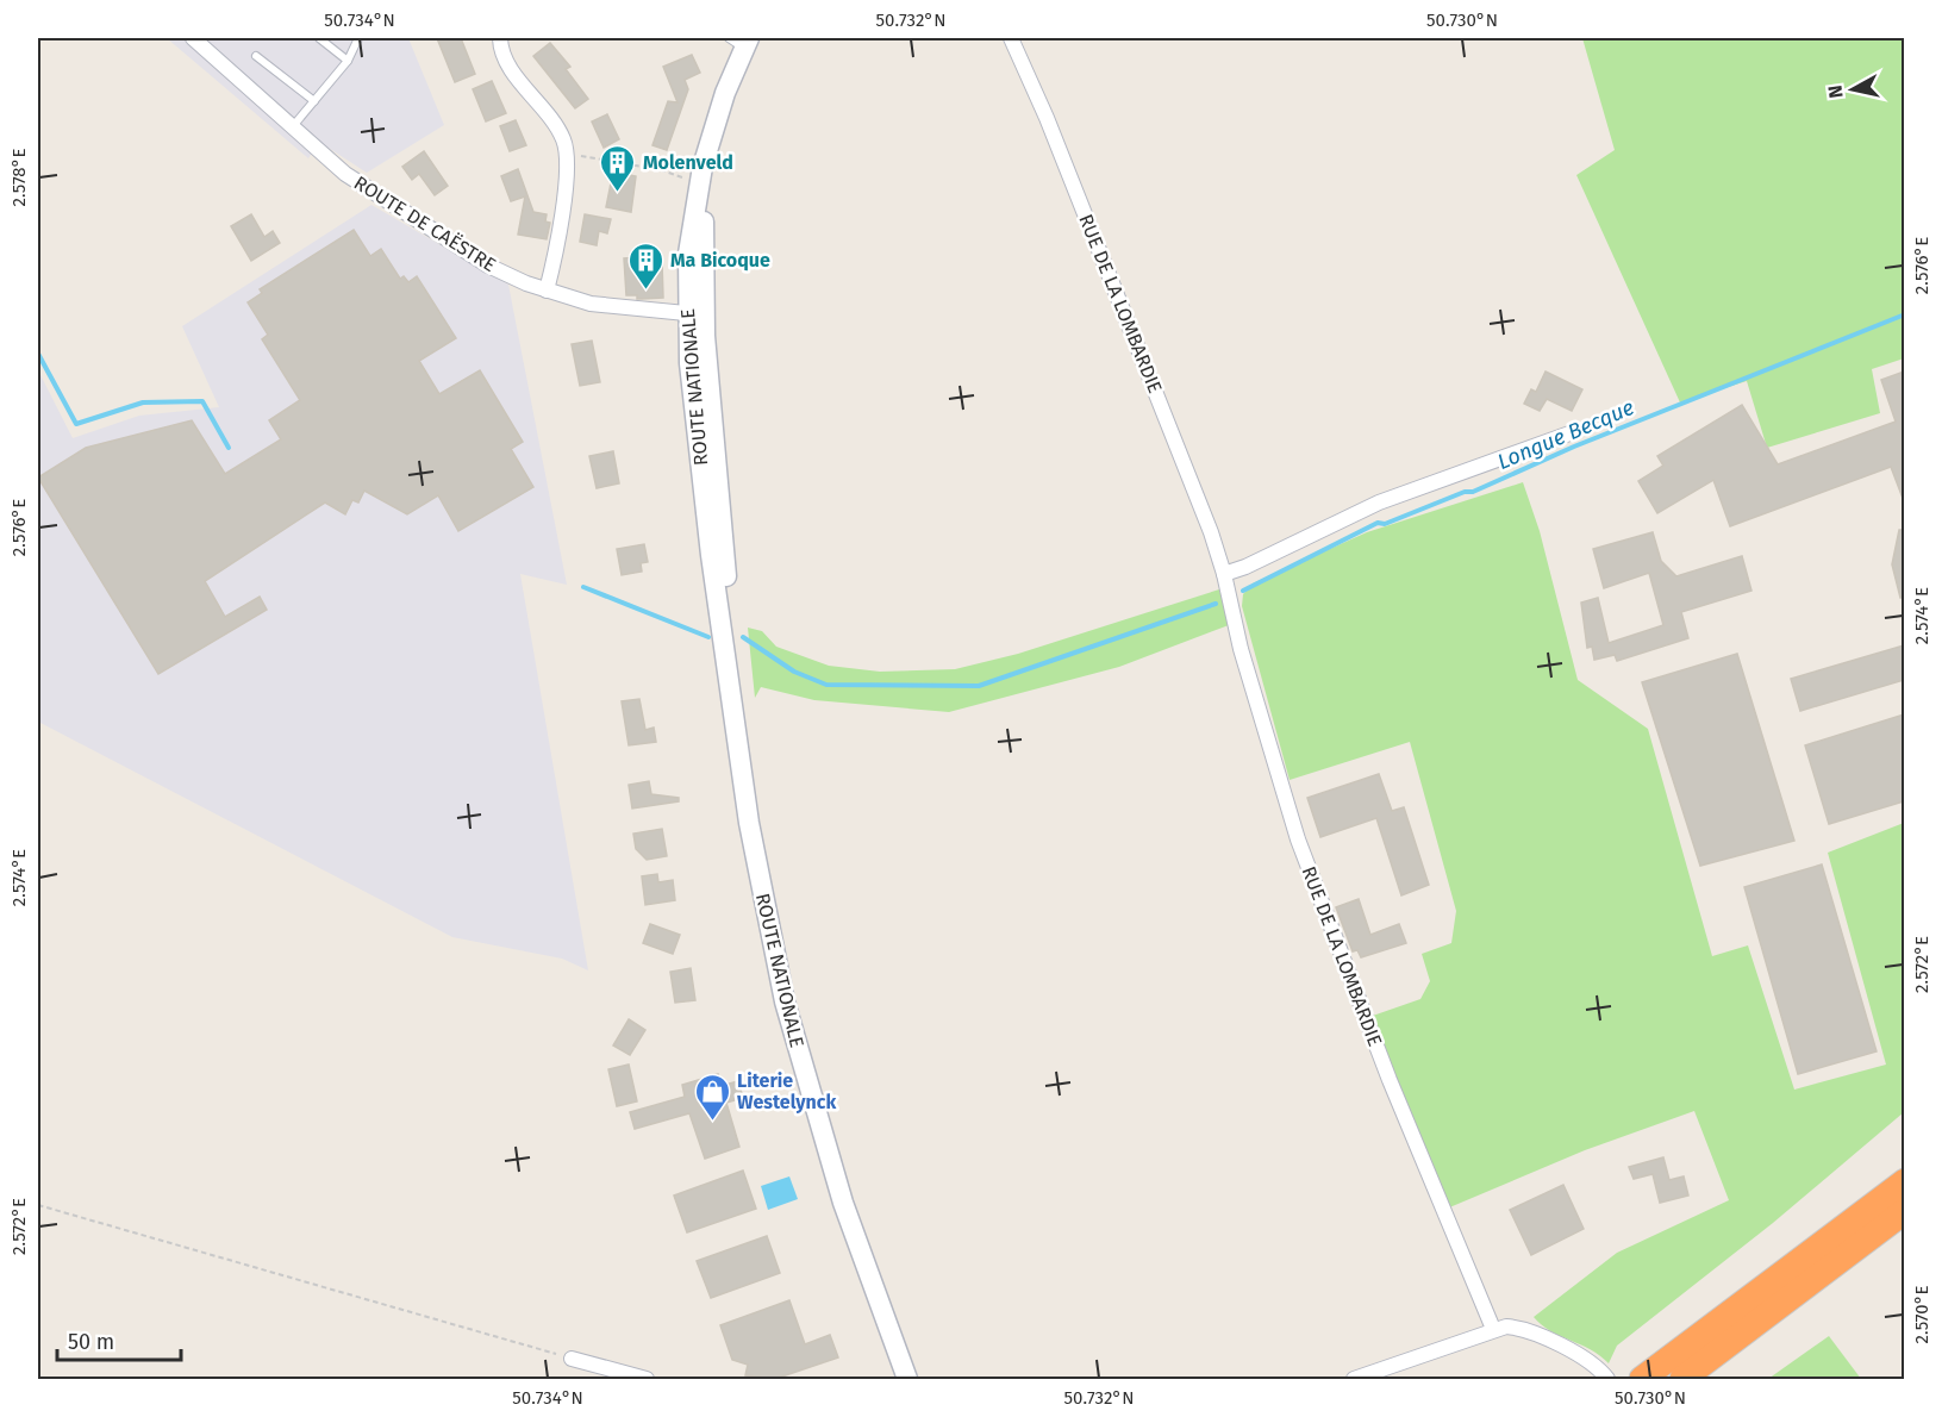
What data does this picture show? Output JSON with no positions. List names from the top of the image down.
{
  "streets": {
    "street": ["ROUTE DE CAËSTRE", "RUE DE LA LOMBARDIE", "ROUTE NATIONALE"]
  },
  "crossings": [
    ["ROUTE DE CAËSTRE", "ROUTE NATIONALE"]
  ],
  "water": ["Longue Becque"],
  "places": {
    "building": ["Molenveld", "Ma Bicoque"],
    "shop": ["Literie Westelynck"]
  },
  "scale_bar": "50 m",
  "north": "left",
  "coordinates": [
    "50.734°N",
    "50.732°N",
    "50.730°N",
    "2.578°E",
    "2.576°E",
    "2.574°E",
    "2.572°E",
    "2.570°E"
  ]
}
